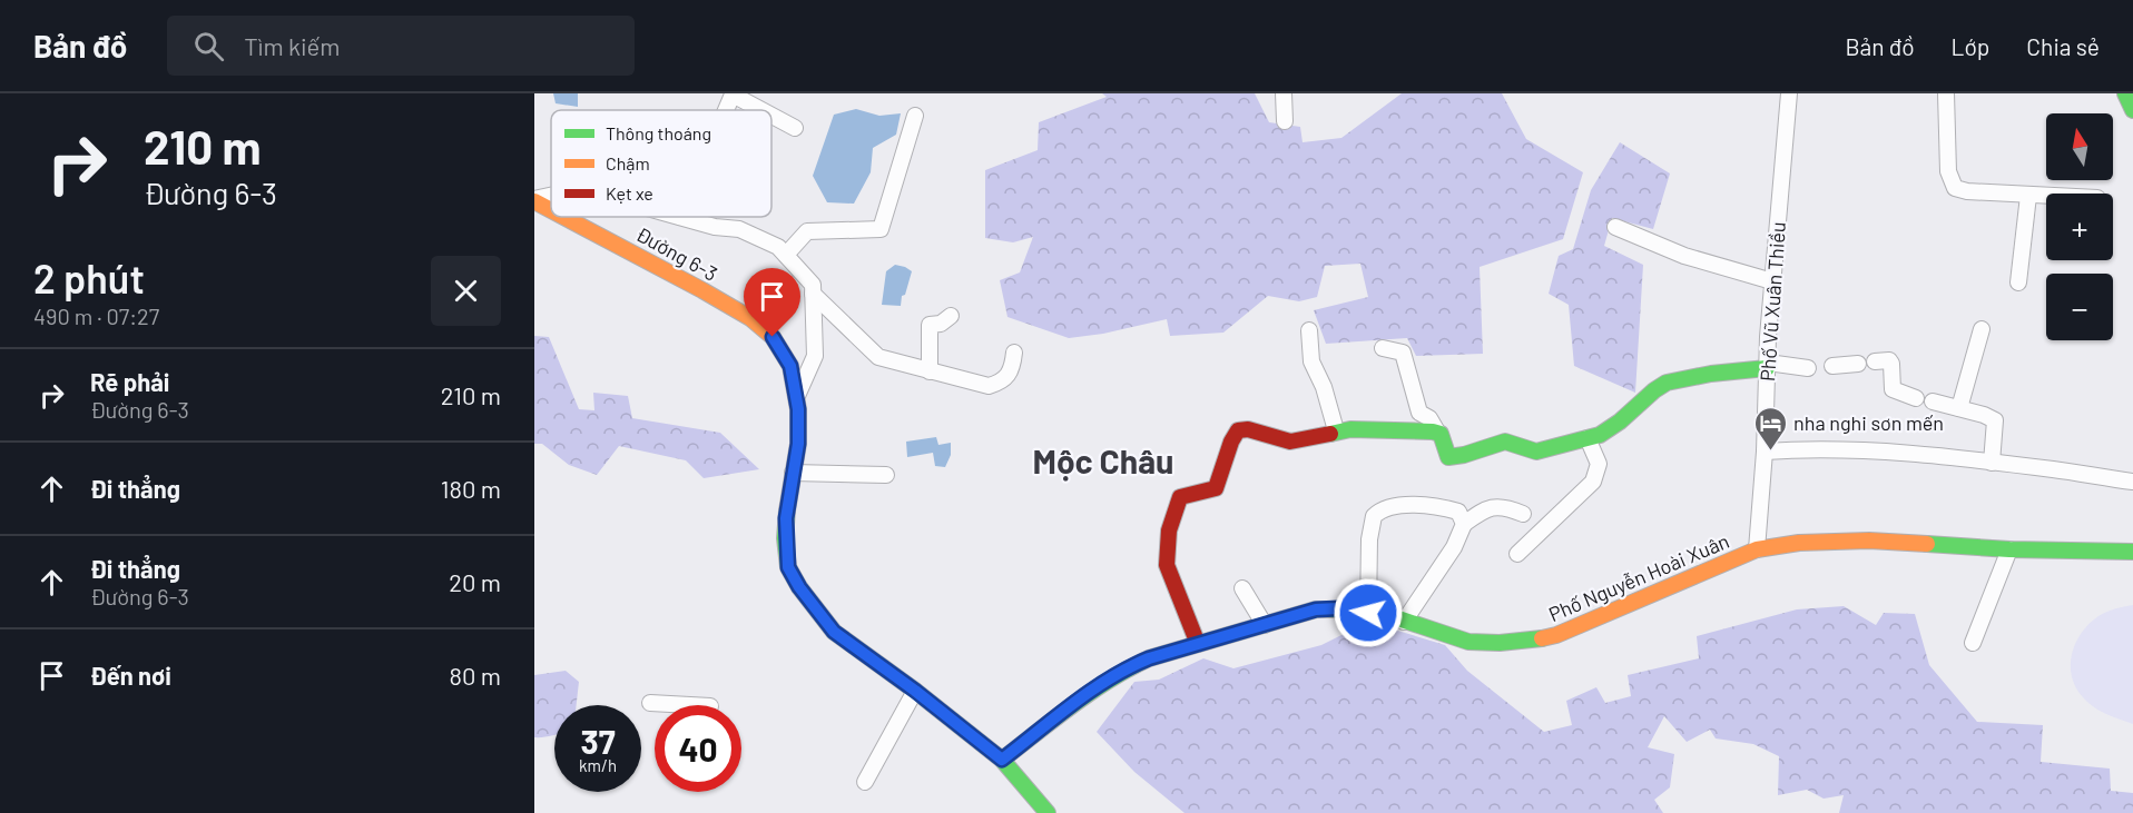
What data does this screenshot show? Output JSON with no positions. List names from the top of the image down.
{
  "streets": {
    "street": ["Đường 6-3", "Phố Vũ Xuân Thiều", "Phố Nguyễn Hoài Xuân"]
  },
  "crossings": [
    ["Phố Vũ Xuân Thiều", "Phố Nguyễn Hoài Xuân"]
  ],
  "districts": ["Mộc Châu"],
  "places": {
    "hotel": ["nha nghi sơn mến"]
  },
  "legend": ["Thông thoáng", "Chậm", "Kẹt xe"],
  "north": "top",
  "page": {
    "header": "Bản đồ",
    "search": "Tìm kiếm",
    "nav": ["Bản đồ", "Lớp", "Chia sẻ"],
    "turn": ["210 m", "Đường 6-3"],
    "map_buttons": ["+", "−"],
    "heading": ["2 phút", "490 m · 07:27"],
    "list": [
      {
        "name": "Rẽ phải",
        "note": "Đường 6-3",
        "value": "210 m"
      },
      {
        "name": "Đi thẳng",
        "value": "180 m"
      },
      {
        "name": "Đi thẳng",
        "note": "Đường 6-3",
        "value": "20 m"
      },
      {
        "name": "Đến nơi",
        "value": "80 m"
      }
    ],
    "speed": "37 km/h",
    "limit": "40"
  }
}
